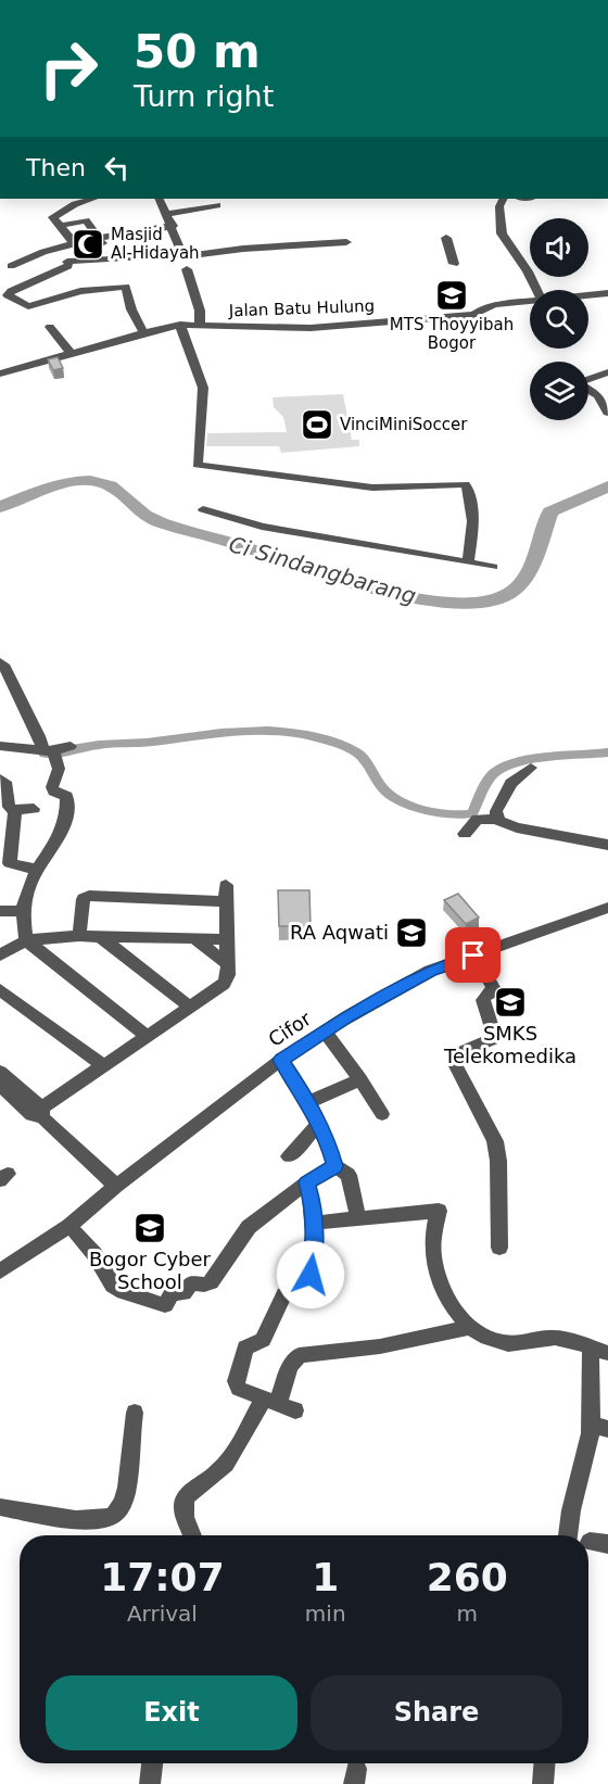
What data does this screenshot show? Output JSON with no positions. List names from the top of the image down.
{
  "streets": {
    "street": ["Jalan Batu Hulung", "Cifor"]
  },
  "water": ["Ci Sindangbarang"],
  "places": {
    "mosque": ["Masjid Al-Hidayah"],
    "school or university": [
      "MTS Thoyyibah Bogor",
      "RA Aqwati",
      "SMKS Telekomedika",
      "Bogor Cyber School"
    ],
    "sports": ["VinciMiniSoccer"]
  },
  "page": {
    "turn": ["50 m", "Turn right"],
    "then": "Then",
    "eta": [
      "17:07",
      "Arrival",
      "1",
      "min",
      "260",
      "m"
    ],
    "buttons": ["Exit", "Share"]
  }
}
